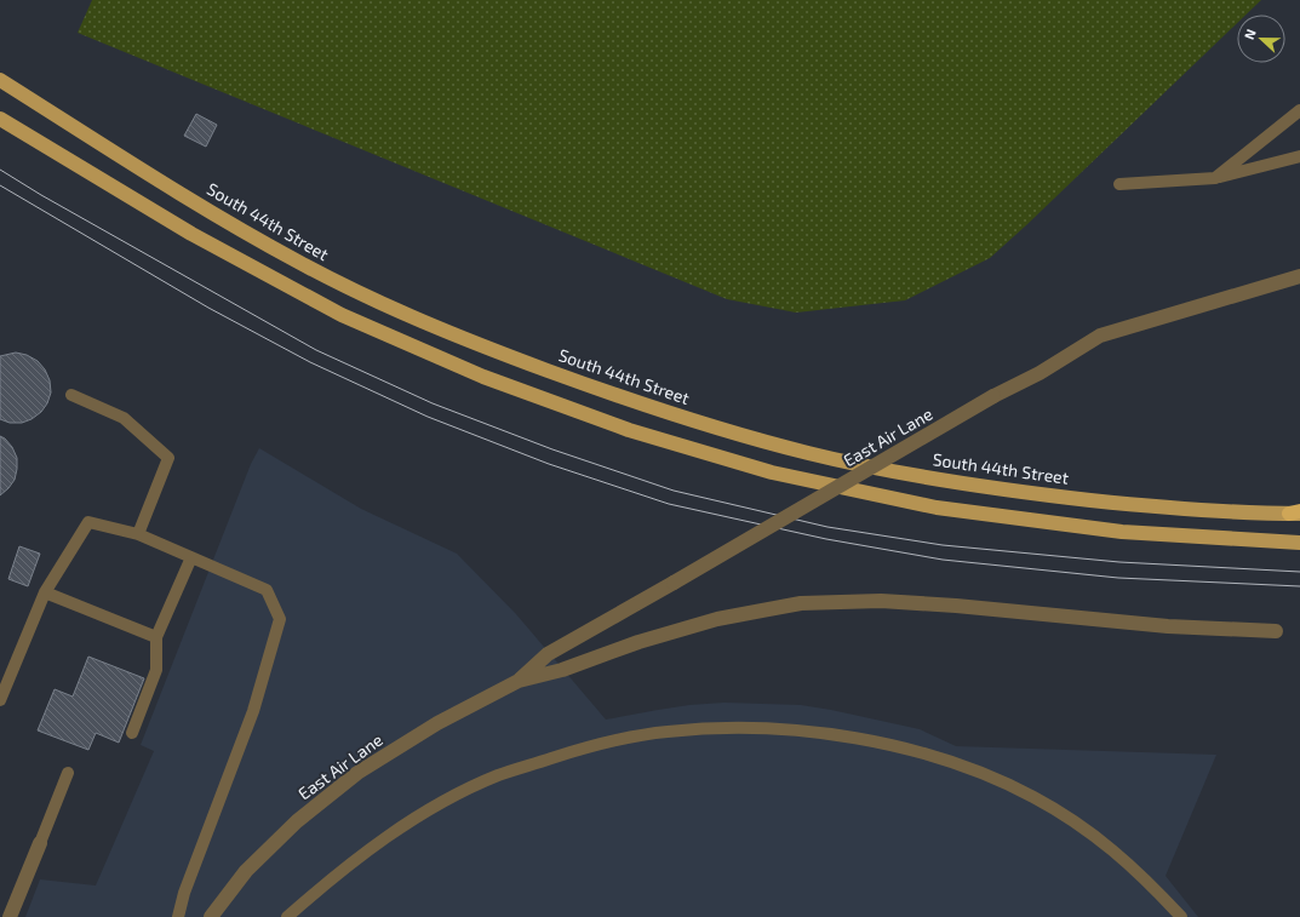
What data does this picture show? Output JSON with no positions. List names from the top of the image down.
{
  "streets": {
    "main road": ["South 44th Street"],
    "street": ["East Air Lane"]
  },
  "north": "left"
}
